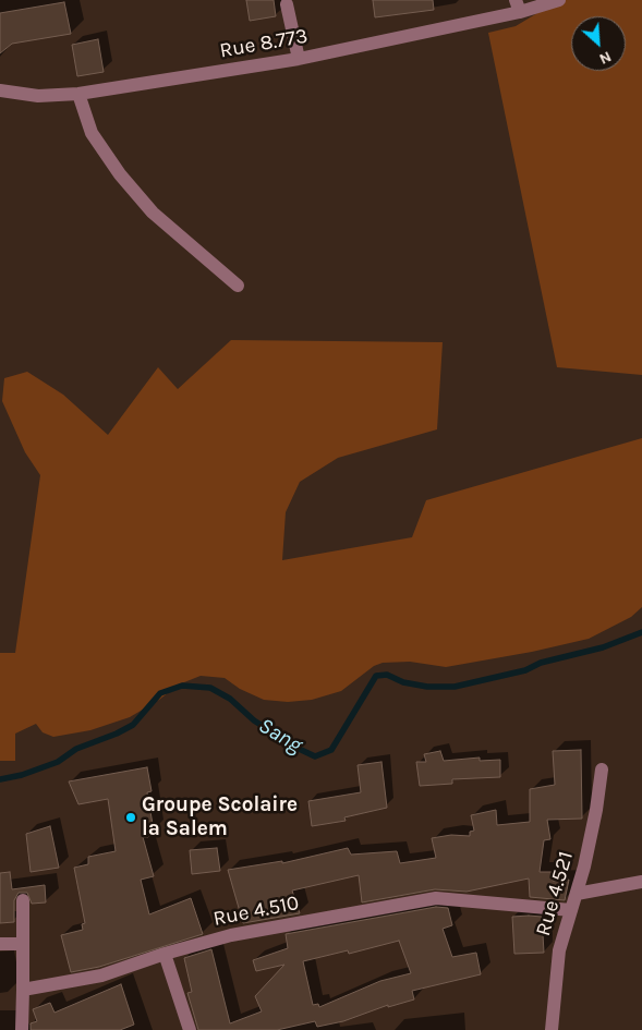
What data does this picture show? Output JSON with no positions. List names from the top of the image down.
{
  "streets": {
    "street": ["Rue 8.773", "Rue 4.521", "Rue 4.510"]
  },
  "crossings": [
    ["Rue 4.521", "Rue 4.510"]
  ],
  "water": ["Sang"],
  "places": ["Groupe Scolaire la Salem"],
  "north": "bottom right"
}
